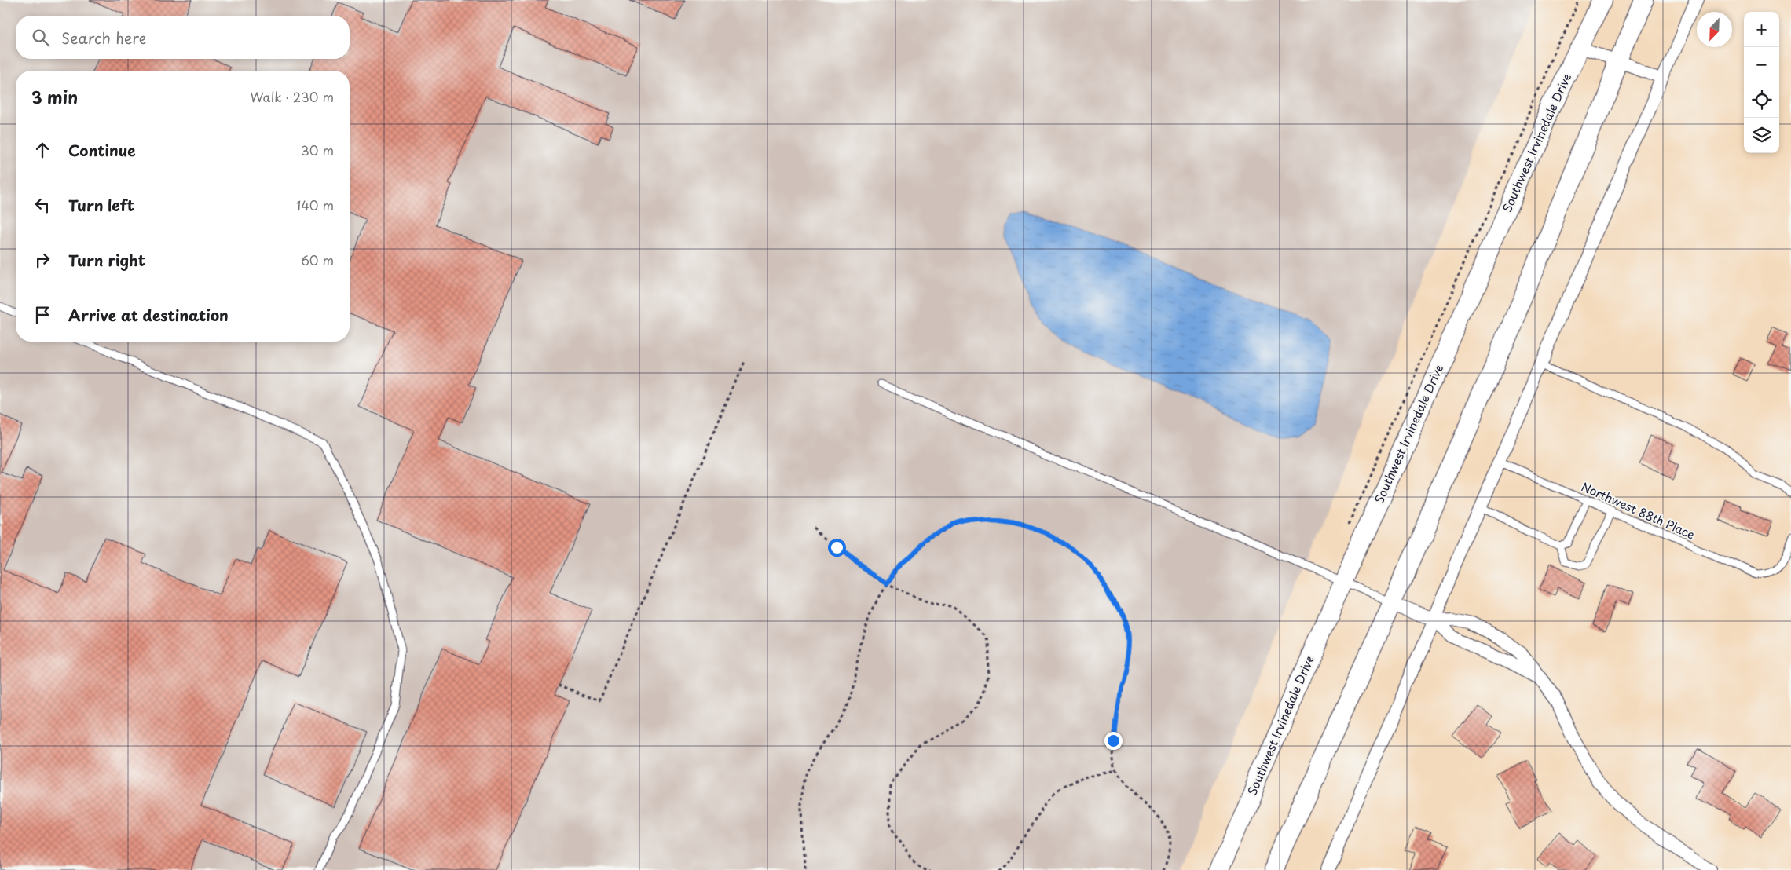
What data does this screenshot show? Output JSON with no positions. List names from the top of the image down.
{
  "streets": {
    "main road": ["Southwest Irvinedale Drive"],
    "lane": ["Northwest 88th Place"]
  },
  "north": "bottom left",
  "page": {
    "map_buttons": ["+", "−"],
    "search": "Search here",
    "heading": ["3 min", "Walk · 230 m"],
    "list": [
      ["Continue", "30 m"],
      ["Turn left", "140 m"],
      ["Turn right", "60 m"],
      "Arrive at destination"
    ]
  }
}
